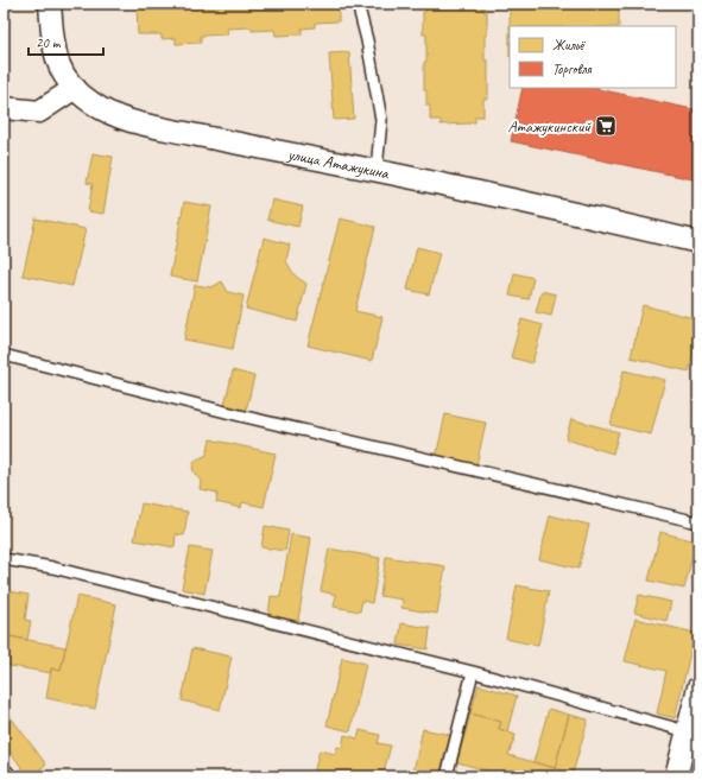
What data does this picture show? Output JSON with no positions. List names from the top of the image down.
{
  "streets": {
    "street": ["улица Атажукина"]
  },
  "places": {
    "supermarket": ["Атажукинский"]
  },
  "legend": ["Жильё", "Торговля"],
  "scale_bar": "20 m"
}
